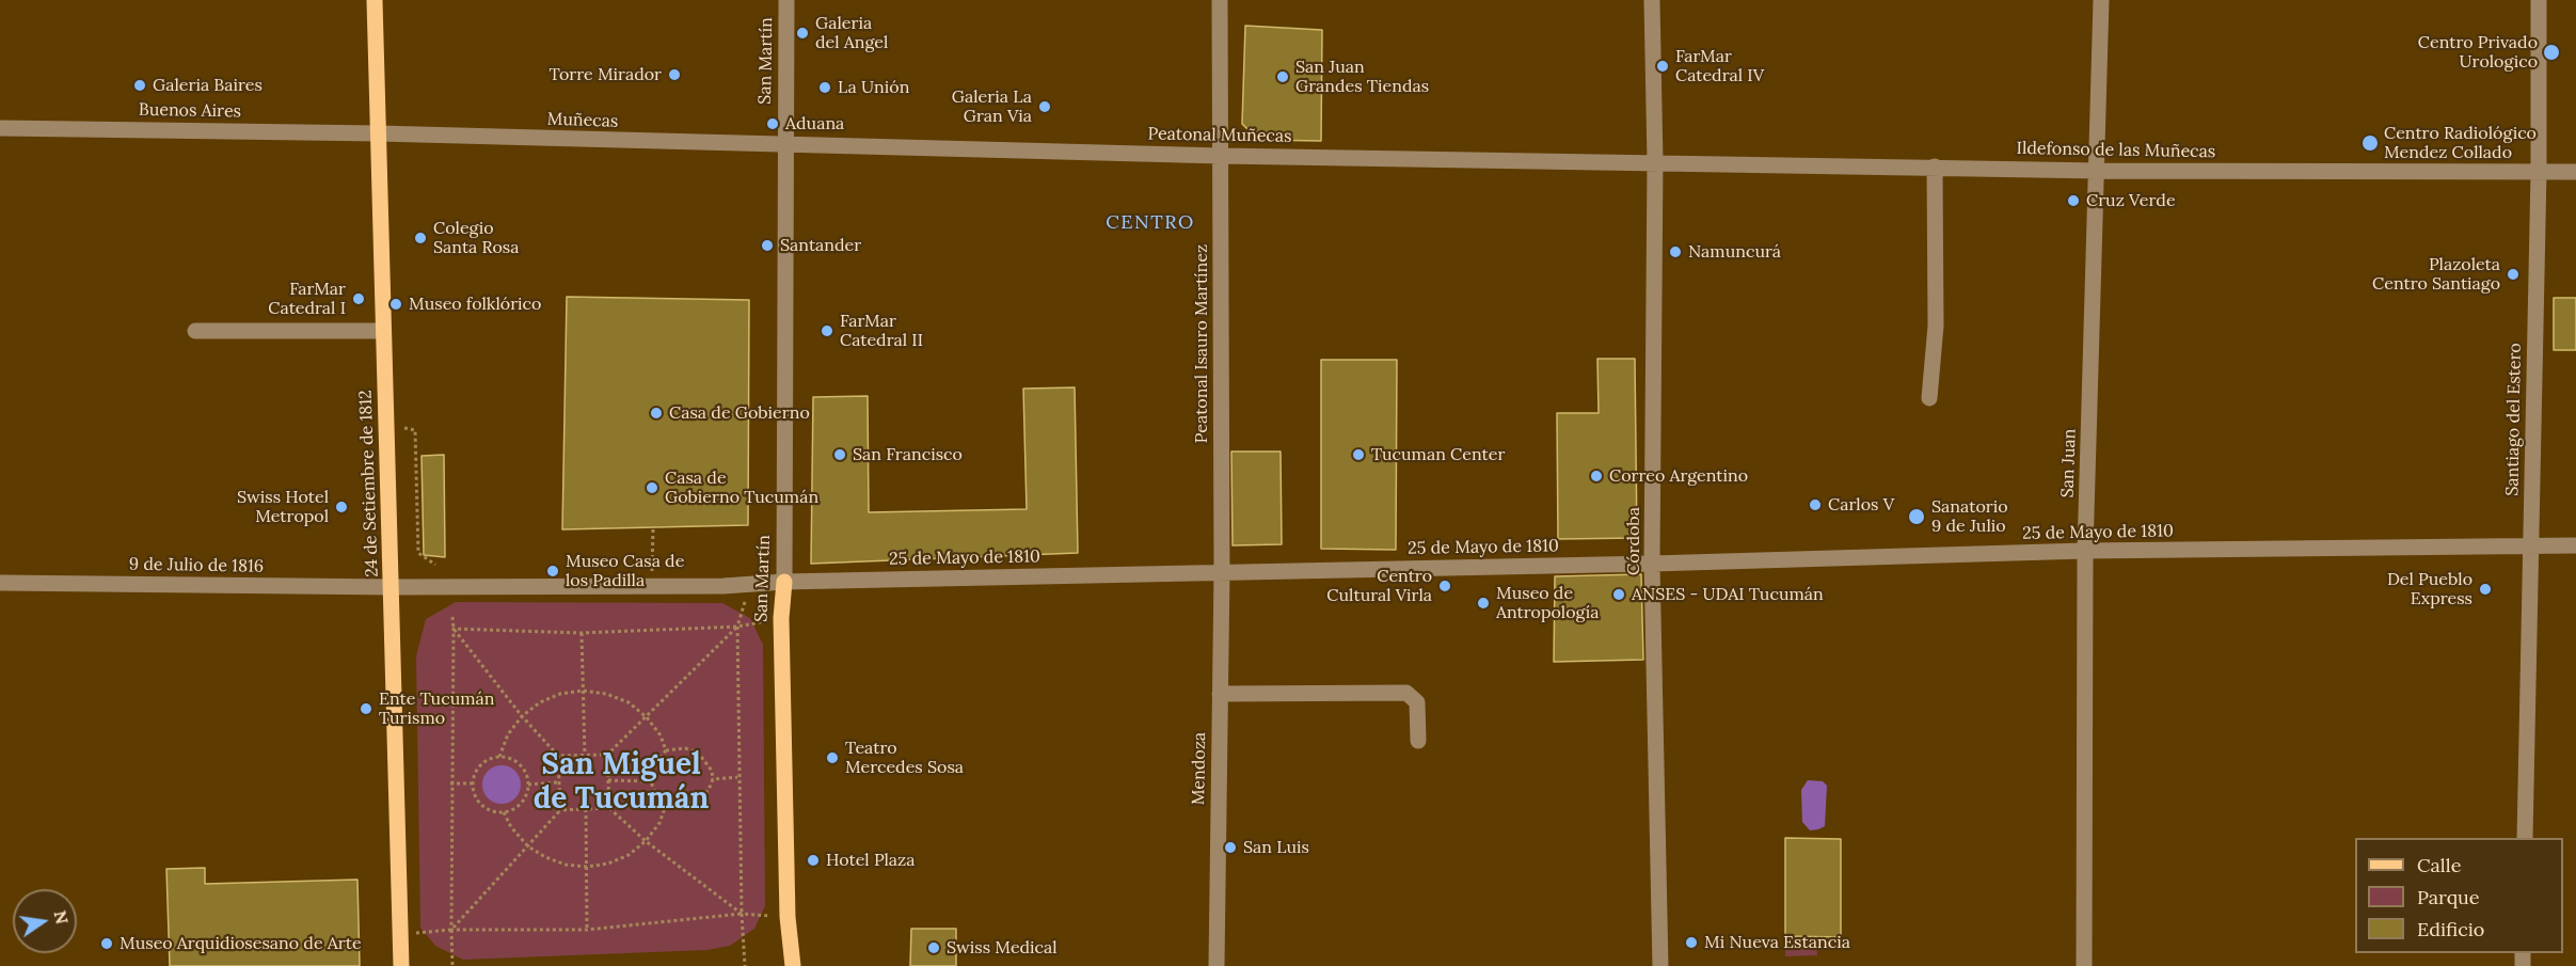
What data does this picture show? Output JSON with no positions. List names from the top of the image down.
{
  "streets": {
    "main road": ["San Martín", "24 de Setiembre de 1812"],
    "street": [
      "Buenos Aires",
      "Muñecas",
      "Peatonal Muñecas",
      "Ildefonso de las Muñecas",
      "Peatonal Isauro Martínez",
      "Santiago del Estero",
      "San Juan",
      "25 de Mayo de 1810",
      "Córdoba",
      "9 de Julio de 1816",
      "Mendoza"
    ]
  },
  "crossings": [
    ["San Martín", "Muñecas"],
    ["San Martín", "Peatonal Muñecas"],
    ["San Martín", "25 de Mayo de 1810"],
    ["Buenos Aires", "Muñecas"],
    ["Buenos Aires", "24 de Setiembre de 1812"],
    ["Muñecas", "Peatonal Muñecas"],
    ["Muñecas", "24 de Setiembre de 1812"],
    ["Peatonal Muñecas", "Ildefonso de las Muñecas"],
    ["Peatonal Muñecas", "Peatonal Isauro Martínez"],
    ["Peatonal Muñecas", "Córdoba"],
    ["Ildefonso de las Muñecas", "Santiago del Estero"],
    ["Ildefonso de las Muñecas", "San Juan"],
    ["Ildefonso de las Muñecas", "Córdoba"],
    ["Peatonal Isauro Martínez", "25 de Mayo de 1810"],
    ["Peatonal Isauro Martínez", "Mendoza"],
    ["Santiago del Estero", "25 de Mayo de 1810"],
    ["San Juan", "25 de Mayo de 1810"],
    ["24 de Setiembre de 1812", "25 de Mayo de 1810"],
    ["24 de Setiembre de 1812", "9 de Julio de 1816"],
    ["25 de Mayo de 1810", "Córdoba"],
    ["25 de Mayo de 1810", "9 de Julio de 1816"],
    ["25 de Mayo de 1810", "Mendoza"]
  ],
  "districts": ["CENTRO", "San Miguel de Tucumán"],
  "places": [
    "Galeria del Angel",
    "Centro Privado Urologico",
    "FarMar Catedral IV",
    "Torre Mirador",
    "San Juan Grandes Tiendas",
    "Galeria Baires",
    "La Unión",
    "Galeria La Gran Via",
    "Aduana",
    "Centro Radiológico Mendez Collado",
    "Cruz Verde",
    "Colegio Santa Rosa",
    "Santander",
    "Namuncurá",
    "Plazoleta Centro Santiago",
    "FarMar Catedral I",
    "Museo folklórico",
    "FarMar Catedral II",
    "Casa de Gobierno",
    "San Francisco",
    "Tucuman Center",
    "Correo Argentino",
    "Casa de Gobierno Tucumán",
    "Carlos V",
    "Swiss Hotel Metropol",
    "Sanatorio 9 de Julio",
    "Museo Casa de los Padilla",
    "Centro Cultural Virla",
    "Del Pueblo Express",
    "ANSES - UDAI Tucumán",
    "Museo de Antropología",
    "Ente Tucumán Turismo",
    "Teatro Mercedes Sosa",
    "San Luis",
    "Hotel Plaza",
    "Mi Nueva Estancia",
    "Museo Arquidiosesano de Arte",
    "Swiss Medical"
  ],
  "legend": ["Calle", "Parque", "Edificio"],
  "north": "right"
}
